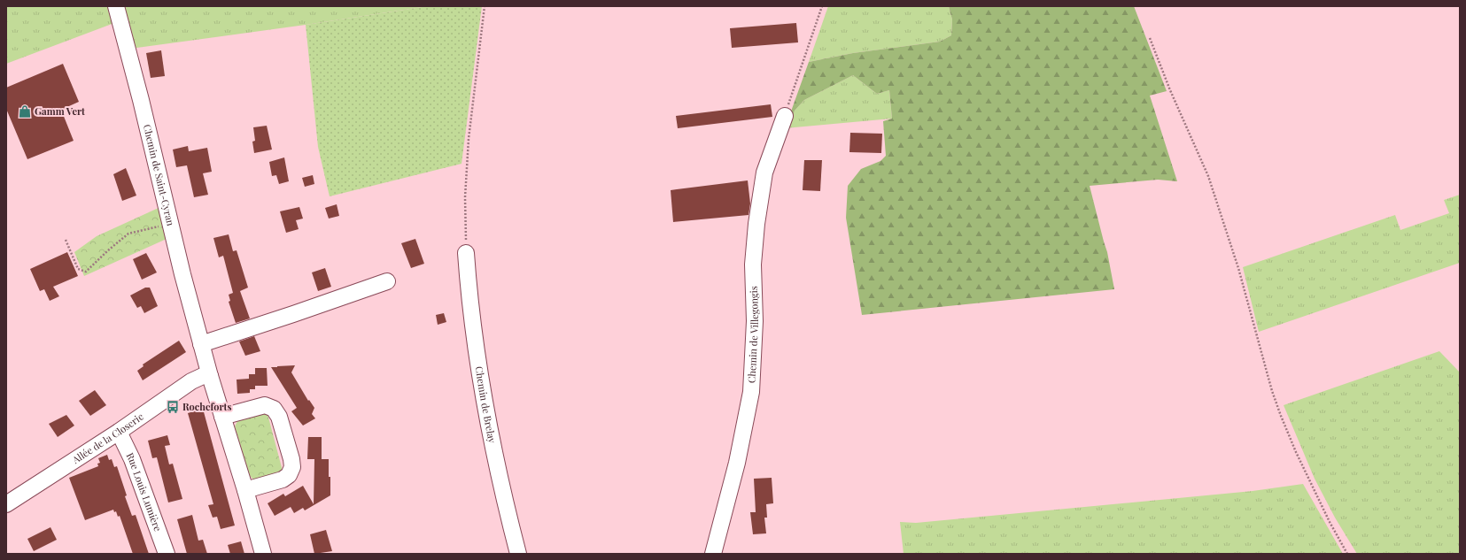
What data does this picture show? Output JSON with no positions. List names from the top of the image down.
{
  "streets": {
    "street": [
      "Chemin de Saint-Cyran",
      "Chemin de Villegongis",
      "Chemin de Brelay",
      "Allée de la Closerie",
      "Rue Louis Lumière"
    ]
  },
  "crossings": [
    ["Chemin de Saint-Cyran", "Allée de la Closerie"],
    ["Allée de la Closerie", "Rue Louis Lumière"]
  ],
  "places": {
    "shop": ["Gamm Vert"],
    "bus stop": ["Rocheforts"]
  }
}
